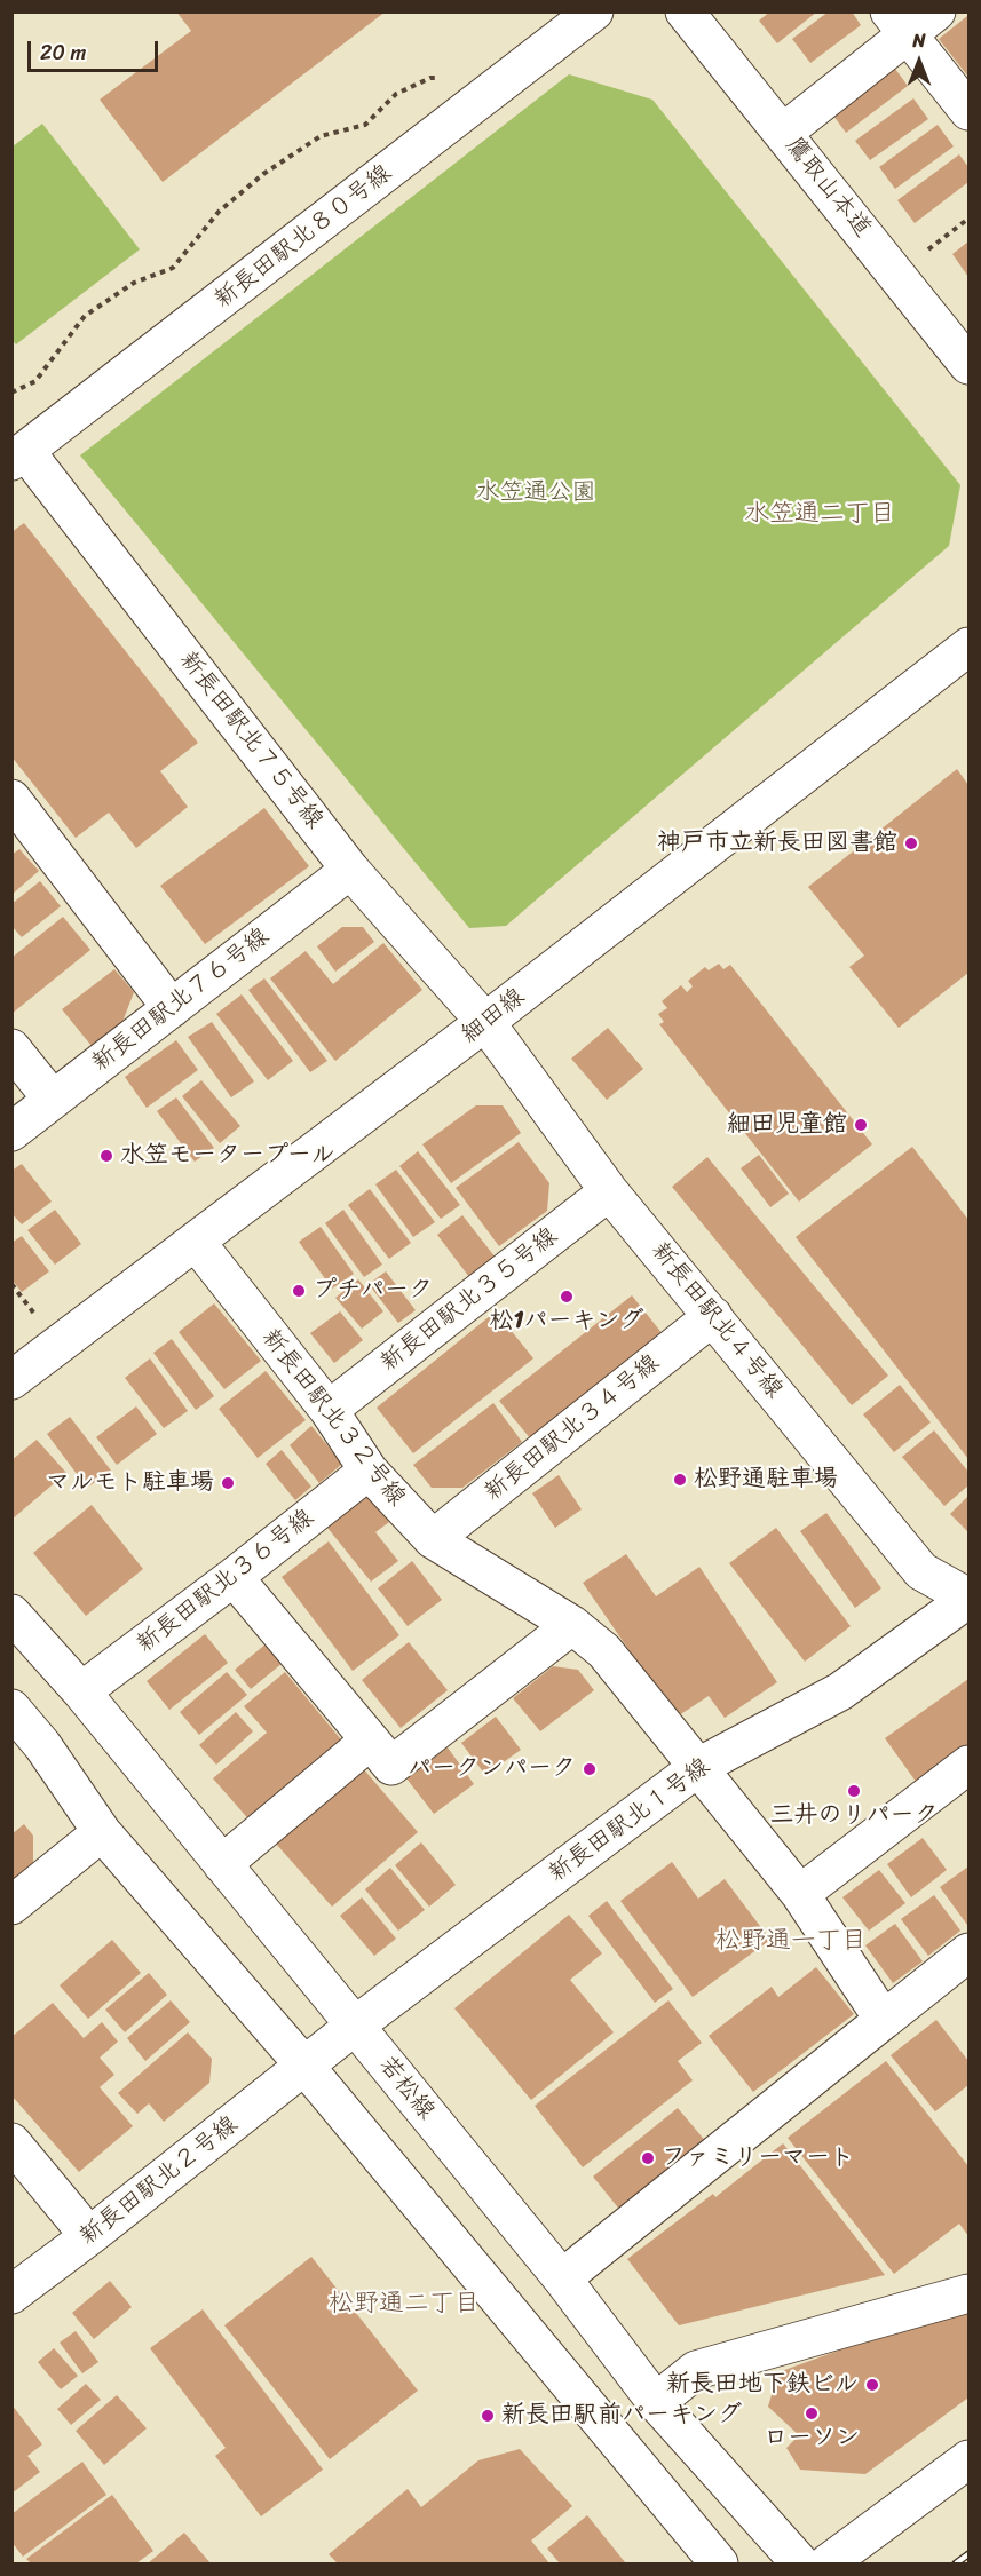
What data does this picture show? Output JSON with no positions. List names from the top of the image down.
{
  "streets": {
    "street": [
      "鷹取山本道",
      "新長田駅北８０号線",
      "新長田駅北７５号線",
      "新長田駅北７６号線",
      "細田線",
      "新長田駅北３５号線",
      "新長田駅北４号線",
      "新長田駅北３２号線",
      "新長田駅北３４号線",
      "新長田駅北３６号線",
      "新長田駅北１号線",
      "若松線",
      "新長田駅北２号線"
    ]
  },
  "crossings": [
    ["新長田駅北８０号線", "新長田駅北７５号線"],
    ["新長田駅北７５号線", "新長田駅北７６号線"],
    ["新長田駅北７５号線", "細田線"],
    ["新長田駅北７５号線", "新長田駅北４号線"],
    ["細田線", "新長田駅北４号線"],
    ["細田線", "新長田駅北３２号線"],
    ["新長田駅北３５号線", "新長田駅北４号線"],
    ["新長田駅北３５号線", "新長田駅北３２号線"],
    ["新長田駅北４号線", "新長田駅北３４号線"],
    ["新長田駅北４号線", "新長田駅北１号線"],
    ["新長田駅北３２号線", "新長田駅北３４号線"],
    ["新長田駅北３２号線", "新長田駅北３６号線"],
    ["新長田駅北３２号線", "新長田駅北１号線"],
    ["新長田駅北３６号線", "若松線"],
    ["新長田駅北１号線", "若松線"],
    ["新長田駅北１号線", "新長田駅北２号線"]
  ],
  "districts": ["水笠通二丁目", "松野通一丁目", "松野通二丁目"],
  "parks": ["水笠通公園"],
  "places": [
    "神戸市立新長田図書館",
    "細田児童館",
    "水笠モータープール",
    "プチパーク",
    "松1パーキング",
    "松野通駐車場",
    "マルモト駐車場",
    "パークンパーク",
    "三井のリパーク",
    "ファミリーマート",
    "新長田地下鉄ビル",
    "ローソン",
    "新長田駅前パーキング"
  ],
  "scale_bar": "20 m",
  "north": "top"
}
